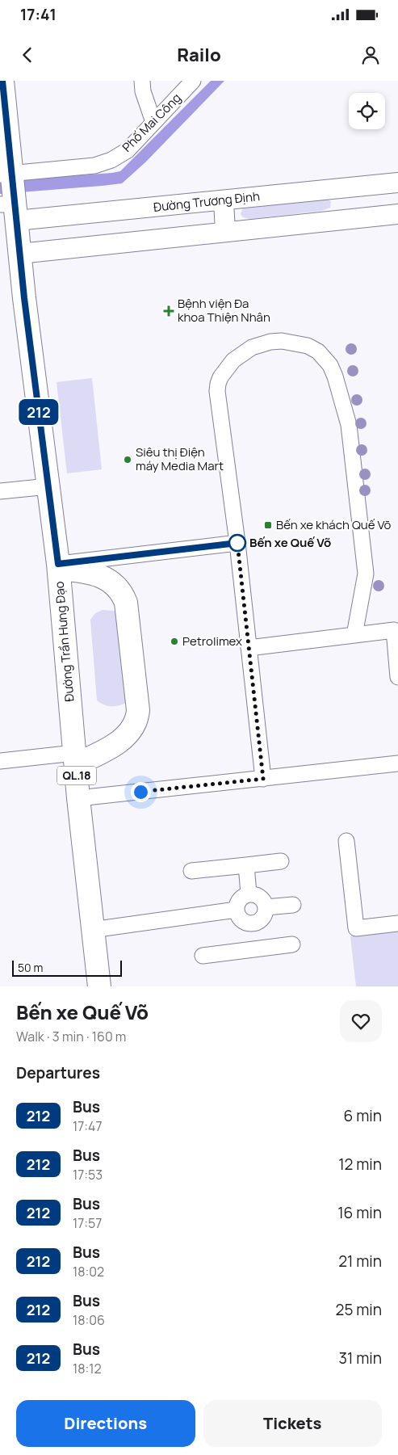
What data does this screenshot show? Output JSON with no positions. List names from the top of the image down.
{
  "streets": {
    "highway": ["Đường Trần Hưng Đạo", "QL.18"],
    "main road": ["Đường Trương Định"],
    "street": ["Phố Mai Công"]
  },
  "crossings": [
    ["Phố Mai Công", "Đường Trần Hưng Đạo"],
    ["Đường Trương Định", "Đường Trần Hưng Đạo"]
  ],
  "places": {
    "health": ["Bệnh viện Đa khoa Thiện Nhân"],
    "other": ["Siêu thị Điện máy Media Mart", "Bến xe Quế Võ", "Petrolimex"],
    "transit": ["Bến xe khách Quế Võ"]
  },
  "lines": ["bus line 212"],
  "scale_bar": "50 m",
  "page": {
    "status": "17:41",
    "header": "Railo",
    "on_map": "212",
    "scale": "50 m",
    "heading": [
      ["Bến xe Quế Võ", "Walk · 3 min · 160 m"],
      "Departures"
    ],
    "list": [
      {
        "mark": "212",
        "name": "Bus",
        "note": "17:47",
        "value": "6 min"
      },
      {
        "mark": "212",
        "name": "Bus",
        "note": "17:53",
        "value": "12 min"
      },
      {
        "mark": "212",
        "name": "Bus",
        "note": "17:57",
        "value": "16 min"
      },
      {
        "mark": "212",
        "name": "Bus",
        "note": "18:02",
        "value": "21 min"
      },
      {
        "mark": "212",
        "name": "Bus",
        "note": "18:06",
        "value": "25 min"
      },
      {
        "mark": "212",
        "name": "Bus",
        "note": "18:12",
        "value": "31 min"
      }
    ],
    "buttons": ["Directions", "Tickets"]
  }
}
